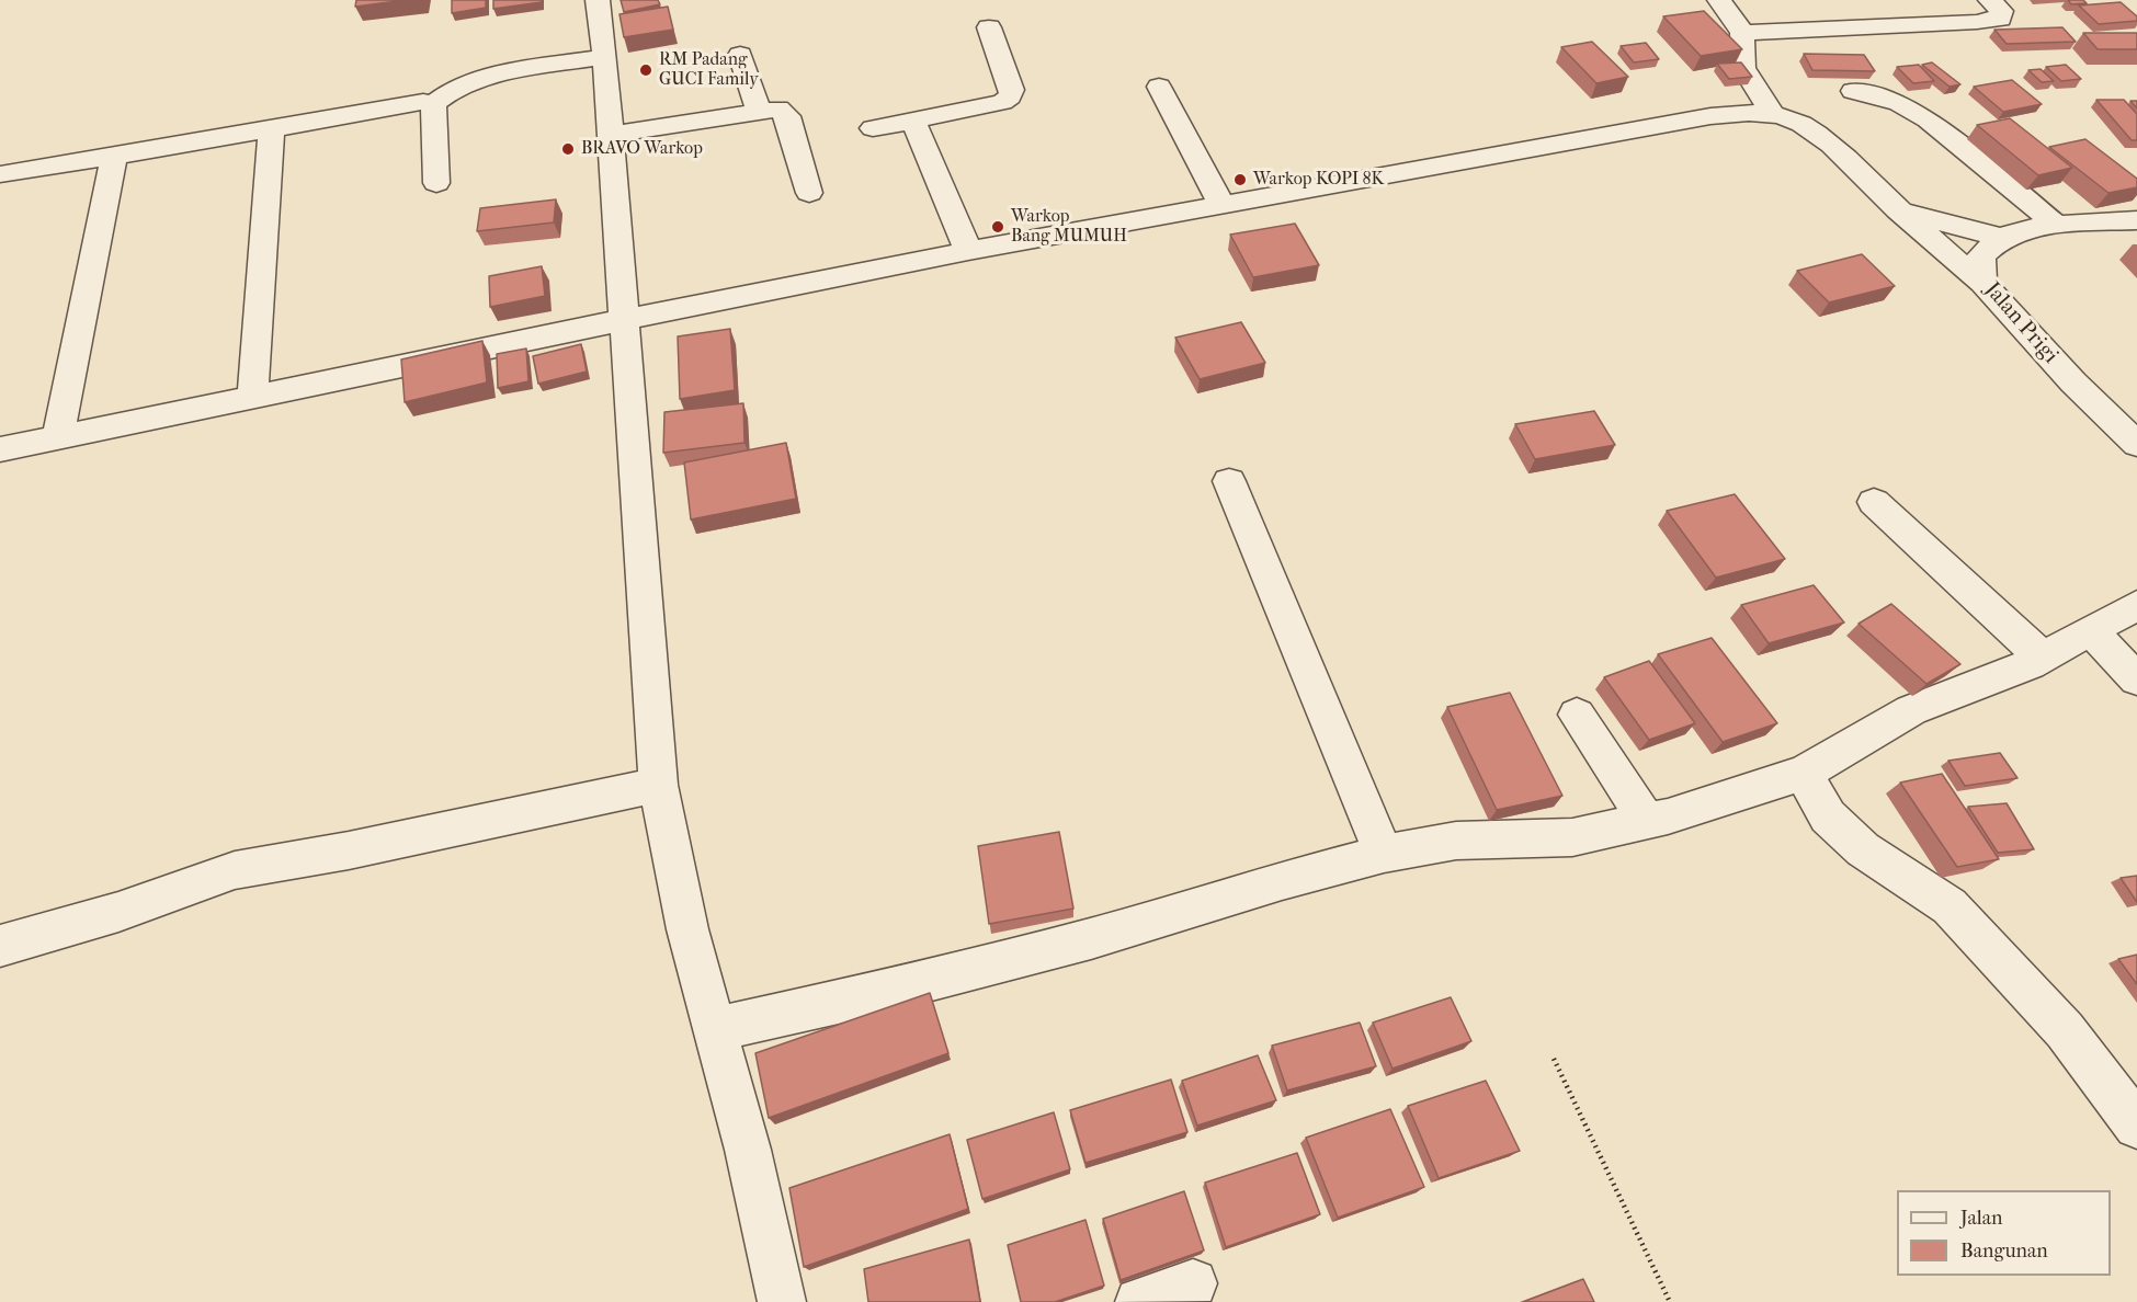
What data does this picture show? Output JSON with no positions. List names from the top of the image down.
{
  "streets": {
    "street": ["Jalan Prigi"]
  },
  "places": [
    "RM Padang GUCI Family",
    "BRAVO Warkop",
    "Warkop KOPI 8K",
    "Warkop Bang MUMUH"
  ],
  "legend": ["Jalan", "Bangunan"]
}
